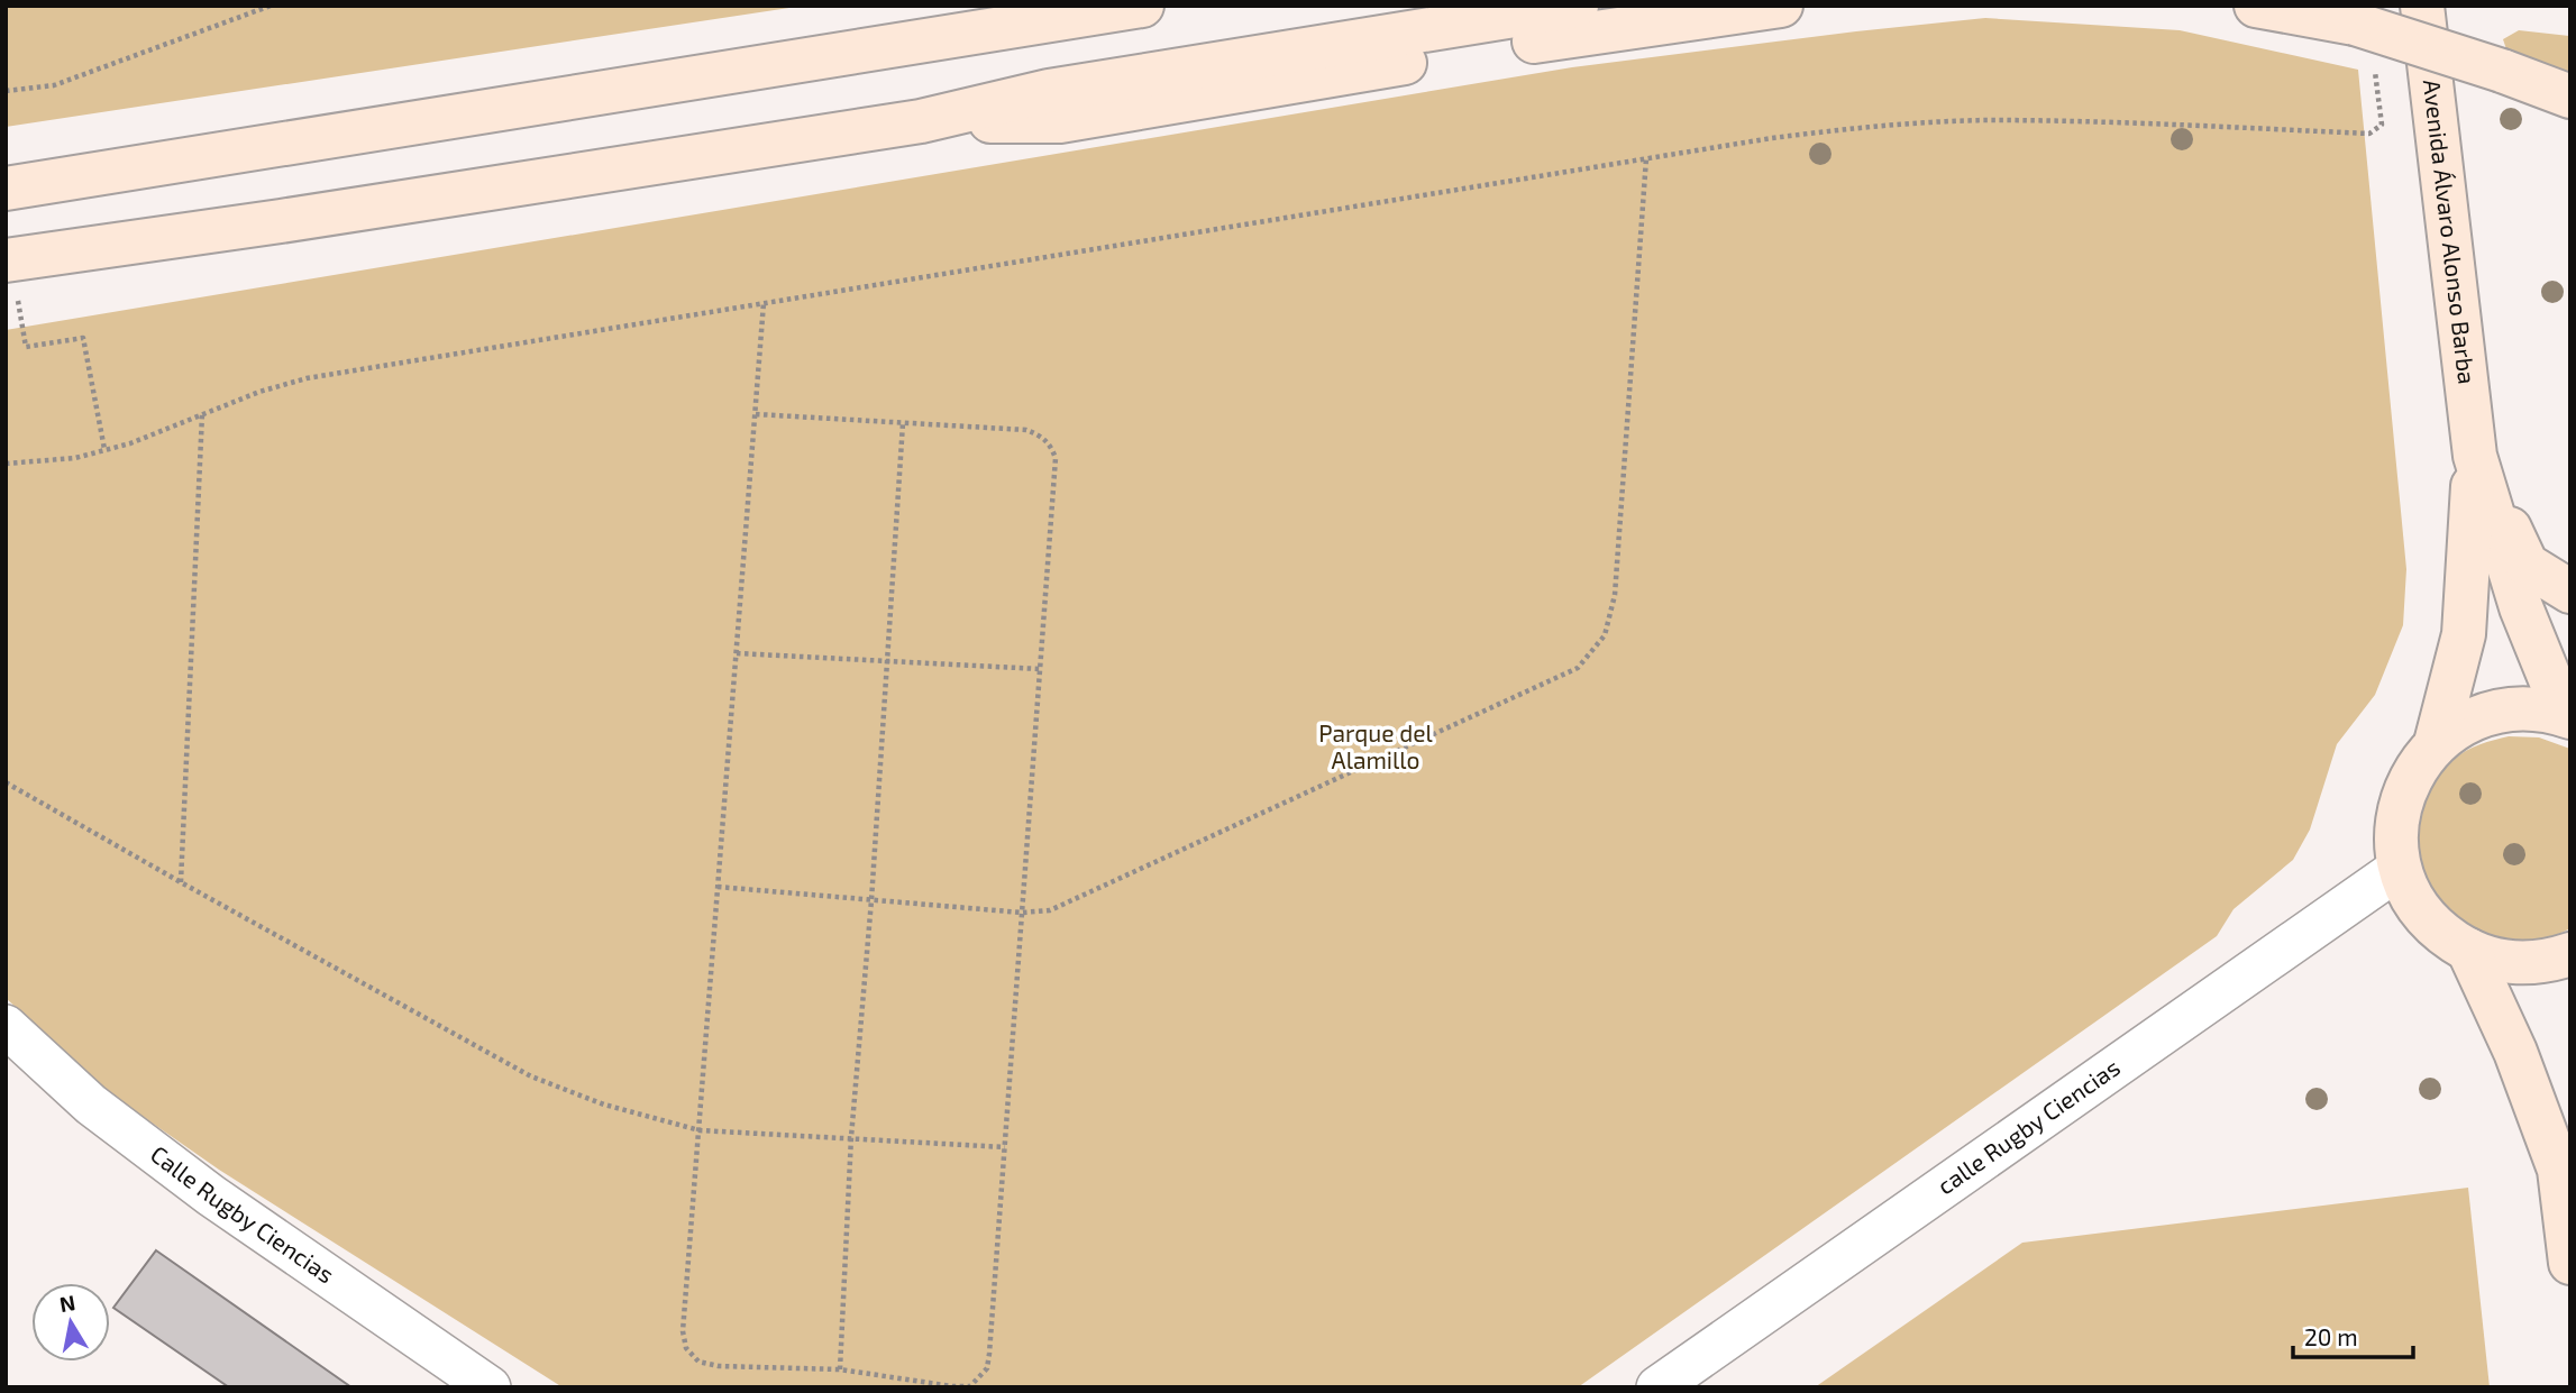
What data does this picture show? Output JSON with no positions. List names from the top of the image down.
{
  "streets": {
    "main road": ["Avenida Álvaro Alonso Barba"],
    "street": ["calle Rugby Ciencias", "Calle Rugby Ciencias"]
  },
  "parks": ["Parque del Alamillo"],
  "scale_bar": "20 m",
  "north": "top"
}
